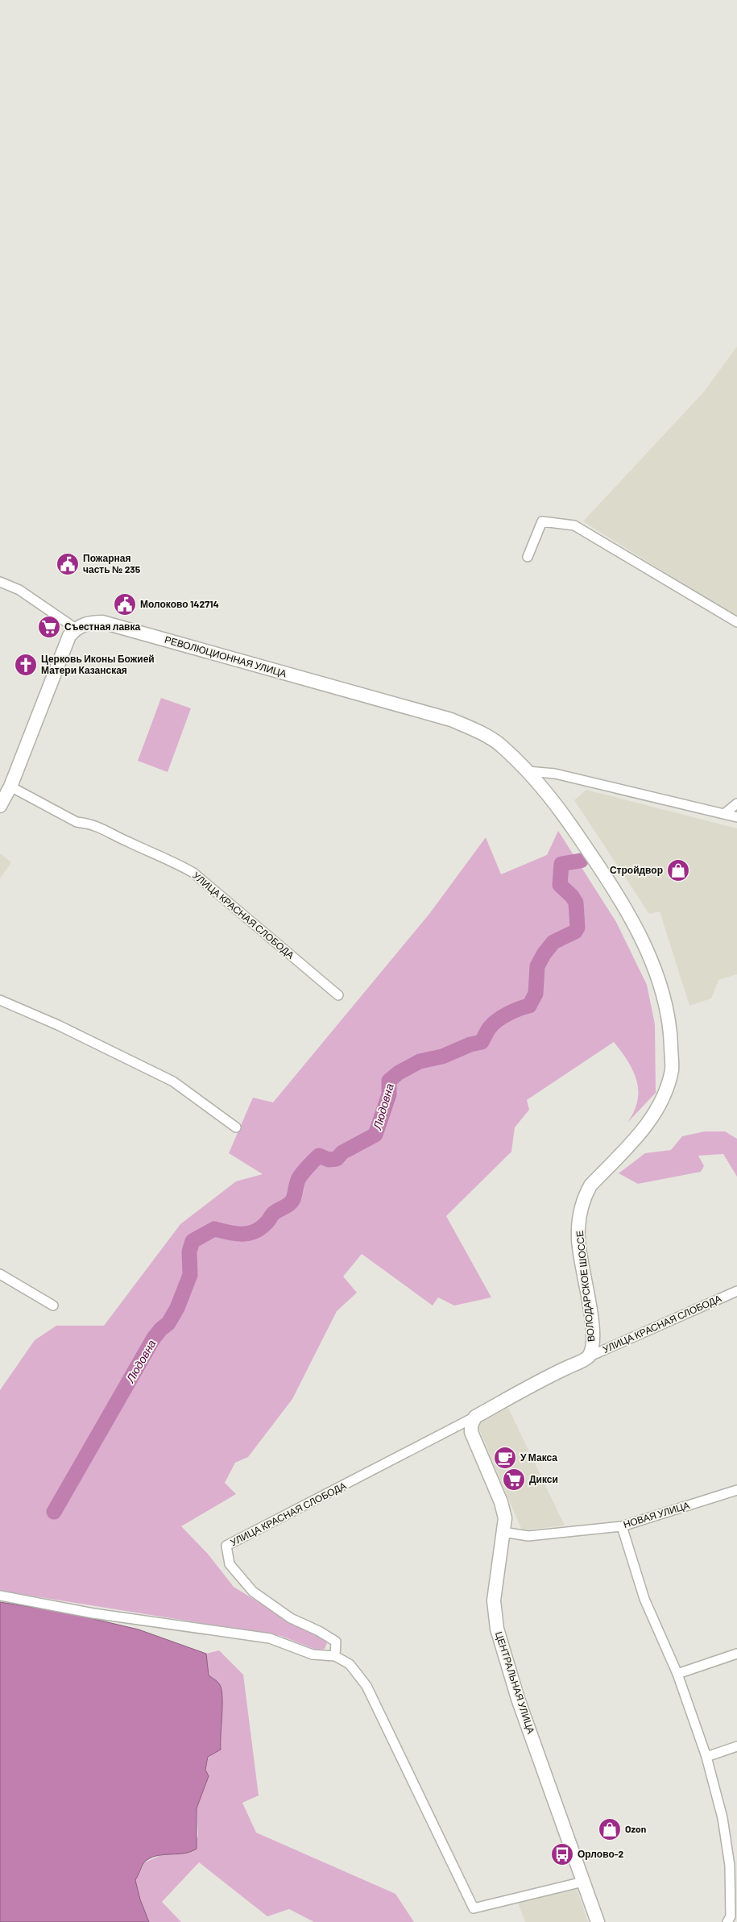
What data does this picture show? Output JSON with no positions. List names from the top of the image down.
{
  "streets": {
    "main road": ["РЕВОЛЮЦИОННАЯ УЛИЦА", "ВОЛОДАРСКОЕ ШОССЕ", "ЦЕНТРАЛЬНАЯ УЛИЦА"],
    "street": ["УЛИЦА КРАСНАЯ СЛОБОДА", "НОВАЯ УЛИЦА"]
  },
  "crossings": [
    ["РЕВОЛЮЦИОННАЯ УЛИЦА", "ВОЛОДАРСКОЕ ШОССЕ"],
    ["УЛИЦА КРАСНАЯ СЛОБОДА", "ВОЛОДАРСКОЕ ШОССЕ"],
    ["УЛИЦА КРАСНАЯ СЛОБОДА", "ЦЕНТРАЛЬНАЯ УЛИЦА"],
    ["НОВАЯ УЛИЦА", "ЦЕНТРАЛЬНАЯ УЛИЦА"]
  ],
  "water": ["Людовна"],
  "places": {
    "public building": ["Пожарная часть № 235", "Молоково 142714"],
    "supermarket": ["Съестная лавка", "Дикси"],
    "church": ["Церковь Иконы Божией Матери Казанская"],
    "shop": ["Стройдвор", "Ozon"],
    "cafe": ["У Макса"],
    "bus stop": ["Орлово-2"]
  }
}
